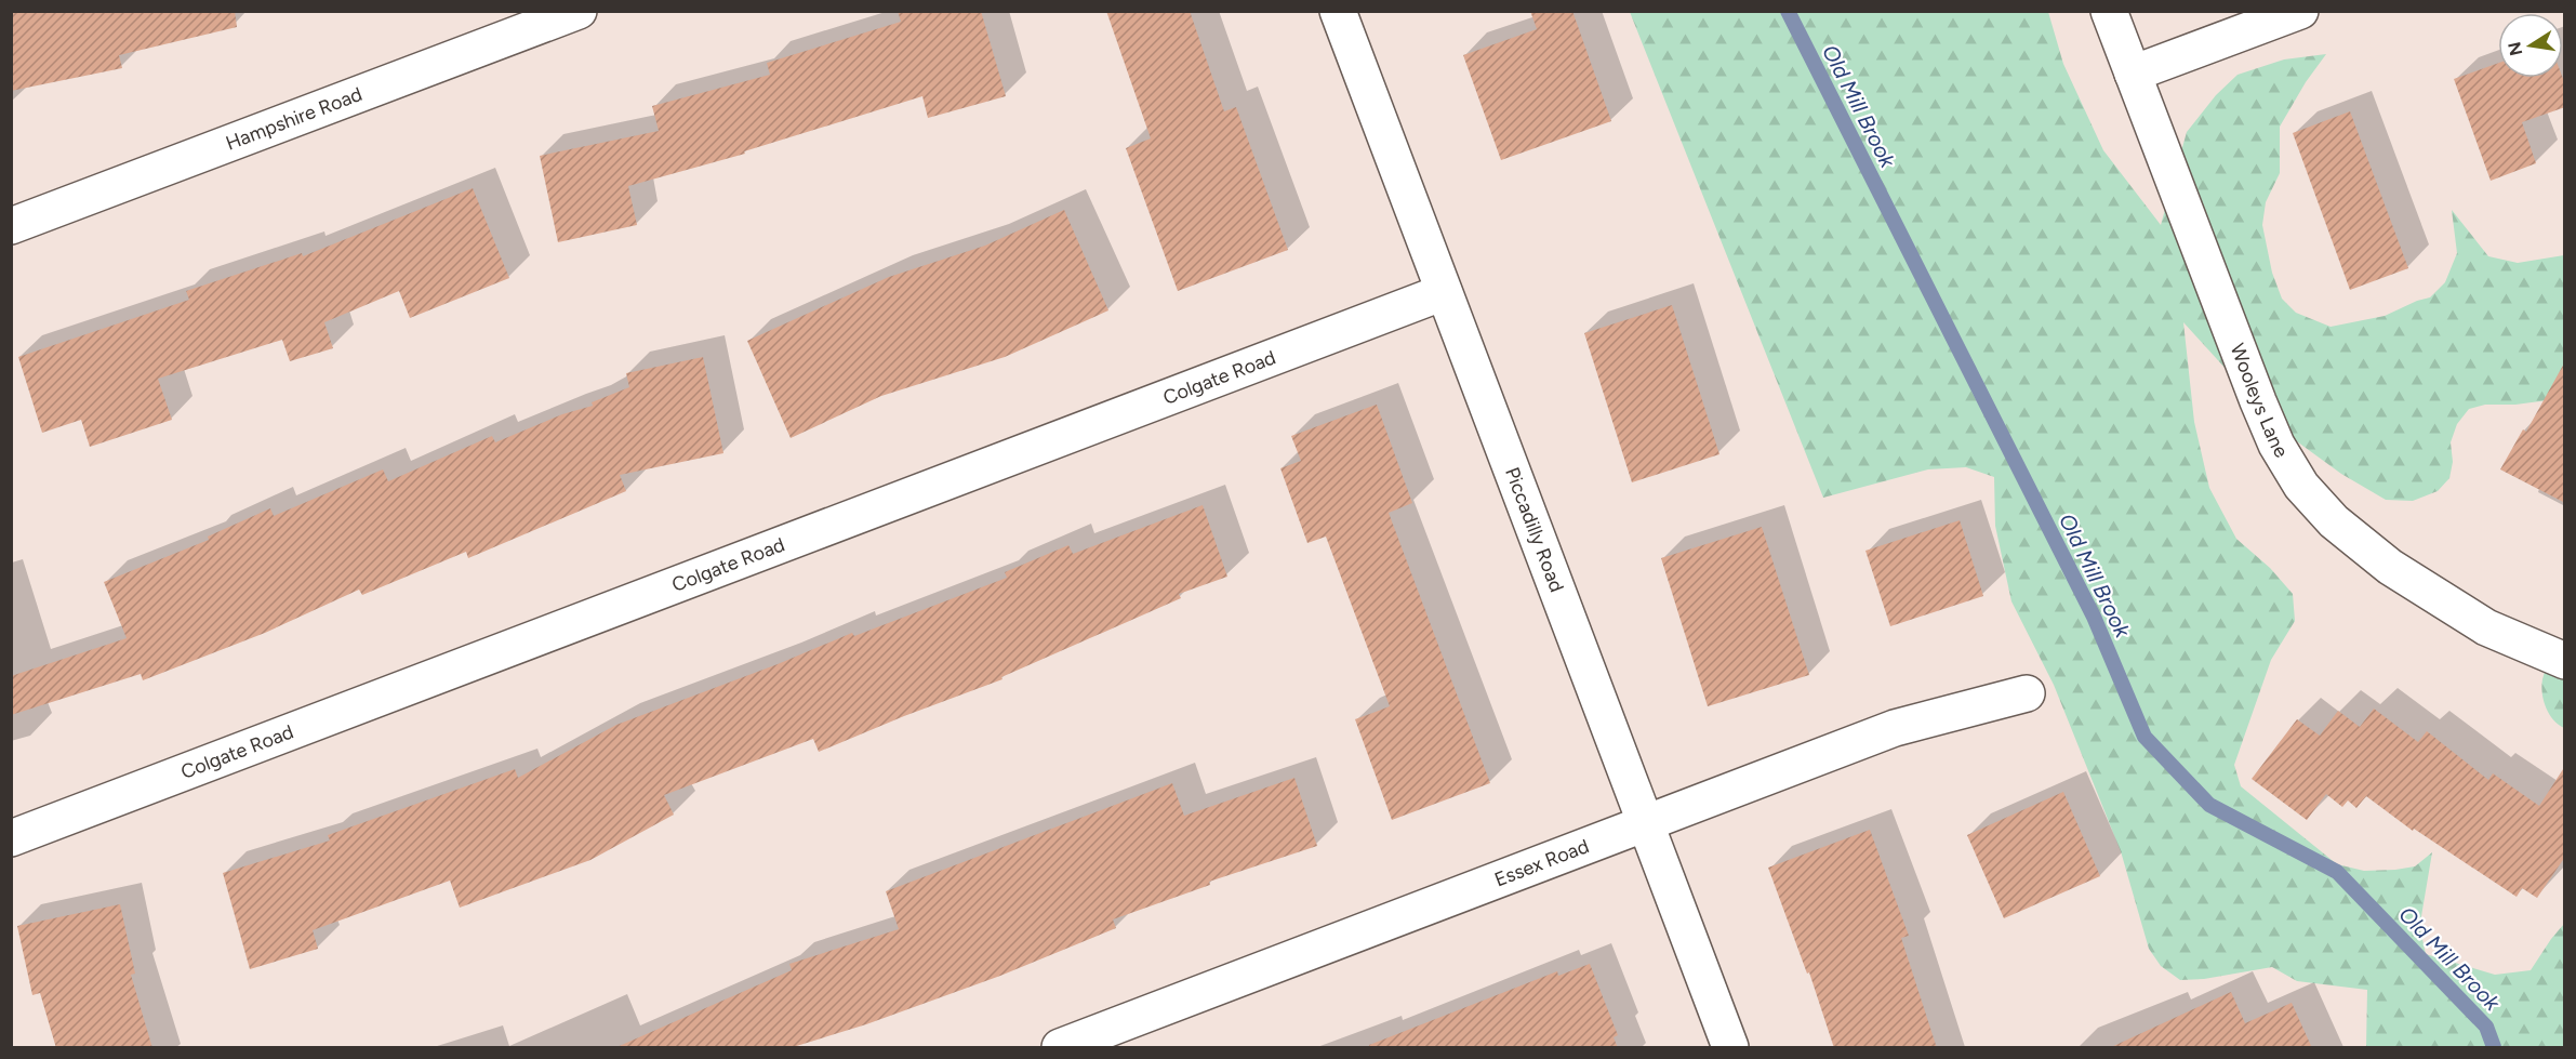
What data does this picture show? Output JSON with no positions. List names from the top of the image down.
{
  "streets": {
    "street": [
      "Hampshire Road",
      "Colgate Road",
      "Wooleys Lane",
      "Piccadilly Road",
      "Essex Road"
    ]
  },
  "crossings": [
    ["Colgate Road", "Piccadilly Road"],
    ["Piccadilly Road", "Essex Road"]
  ],
  "water": ["Old Mill Brook"],
  "north": "left"
}
